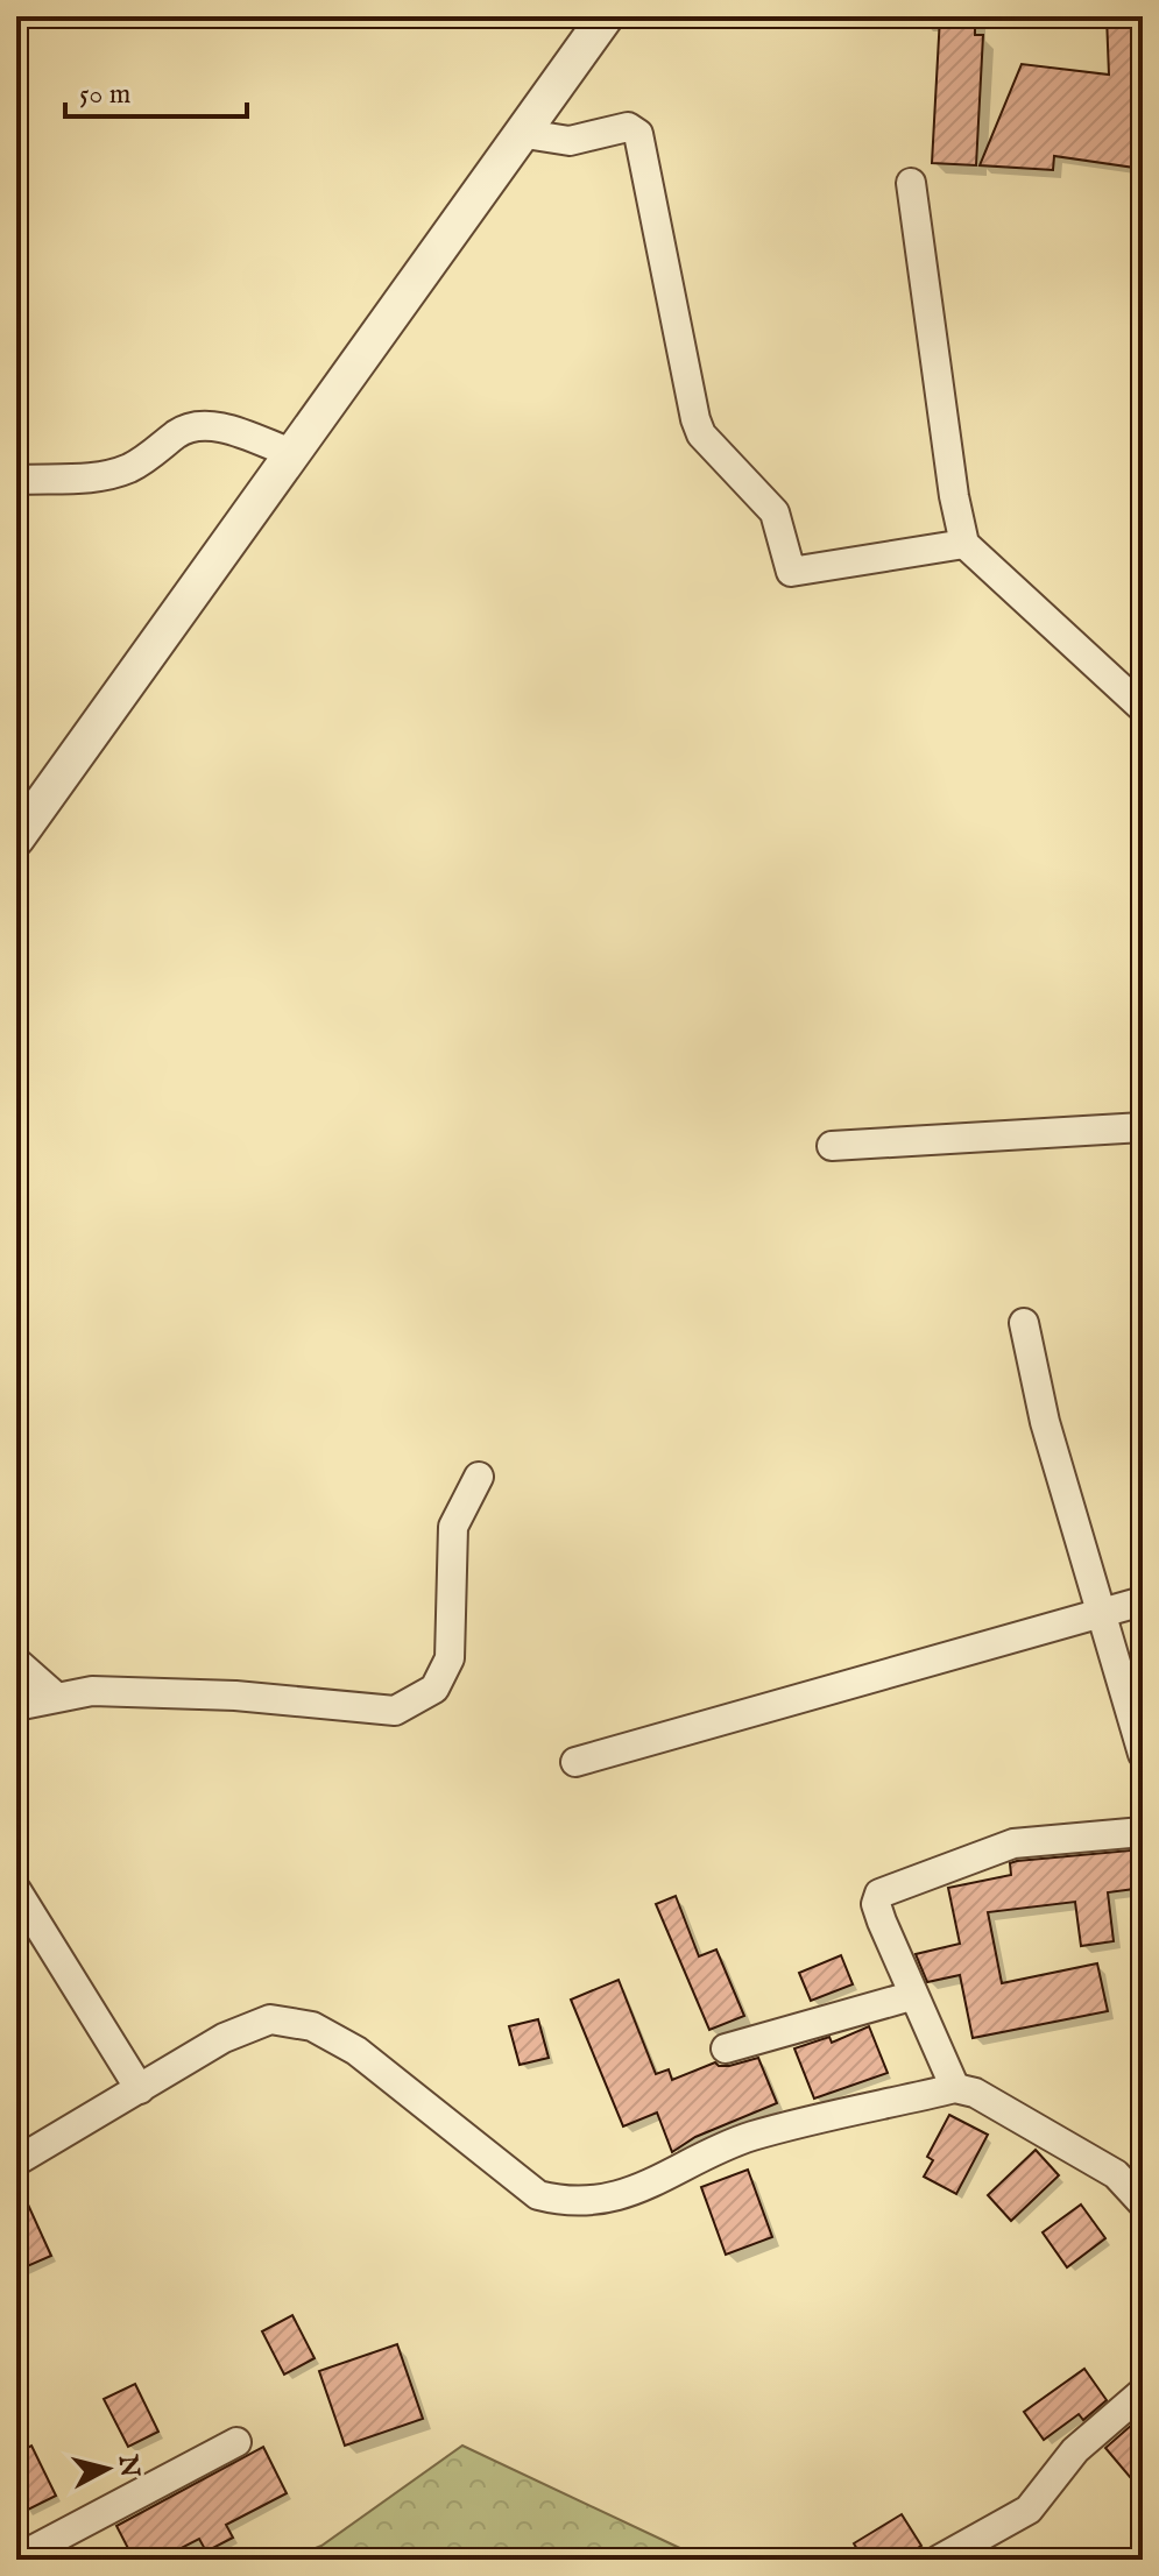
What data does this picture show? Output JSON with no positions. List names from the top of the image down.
{
  "scale_bar": "50 m",
  "north": "right"
}
